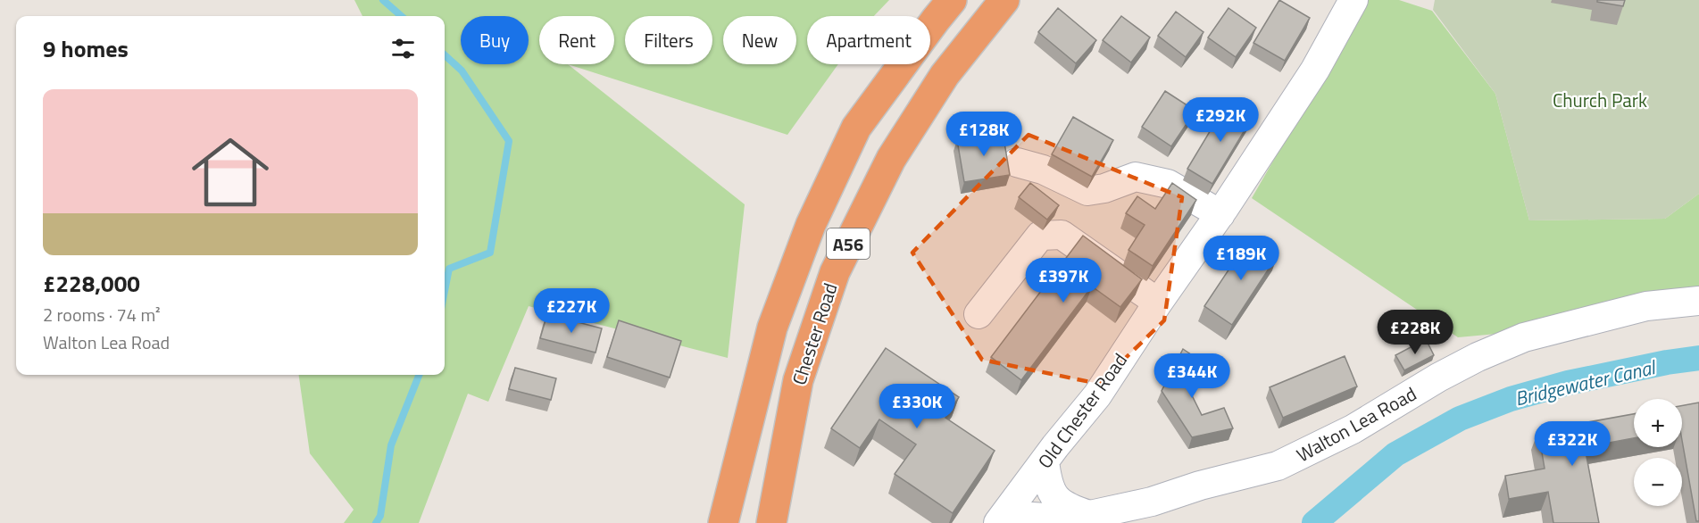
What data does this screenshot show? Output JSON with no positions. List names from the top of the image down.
{
  "streets": {
    "highway": ["A56", "Chester Road"],
    "street": ["Old Chester Road", "Walton Lea Road"]
  },
  "crossings": [
    ["Old Chester Road", "Walton Lea Road"]
  ],
  "water": ["Bridgewater Canal"],
  "parks": ["Church Park"],
  "page": {
    "chip": [
      "Buy",
      "Rent",
      "Filters",
      "New",
      "Apartment"
    ],
    "heading": "9 homes",
    "list": [
      {
        "name": "£228,000",
        "note": "2 rooms · 74 m² · Walton Lea Road"
      }
    ],
    "price": [
      "£292K",
      "£128K",
      "£189K",
      "£397K",
      "£227K",
      "£228K",
      "£344K",
      "£330K",
      "£322K"
    ],
    "map_buttons": ["+", "−"]
  }
}
